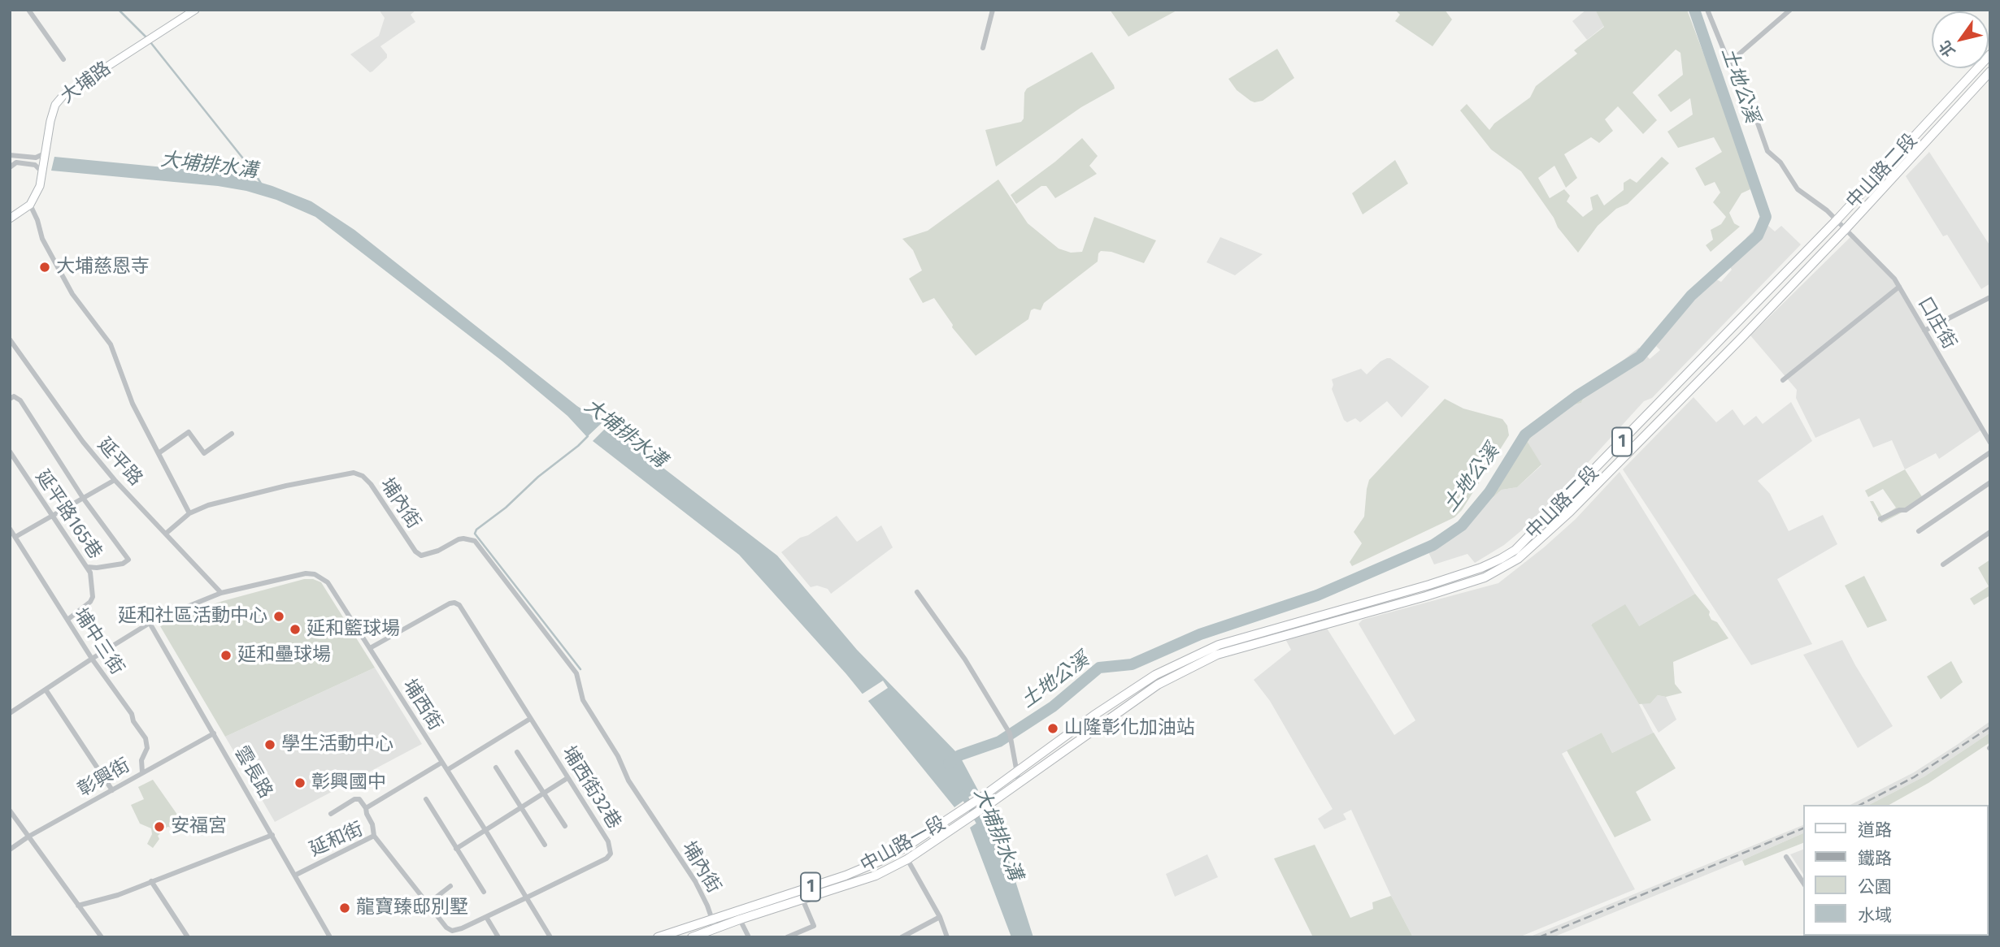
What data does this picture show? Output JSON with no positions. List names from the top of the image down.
{
  "streets": {
    "main road": [
      "大埔路",
      "中山路二段",
      "1",
      "中山路一段"
    ],
    "street": [
      "口庄街",
      "延平路",
      "埔內街",
      "延平路165巷",
      "埔中三街",
      "埔西街",
      "雲長路",
      "彰興街",
      "埔西街32巷",
      "延和街"
    ]
  },
  "crossings": [
    ["中山路二段", "口庄街"],
    ["中山路二段", "中山路一段"],
    ["延平路", "埔西街"],
    ["埔內街", "中山路一段"],
    ["延平路165巷", "埔中三街"],
    ["埔中三街", "埔西街"],
    ["埔中三街", "彰興街"],
    ["埔西街", "雲長路"],
    ["埔西街", "埔西街32巷"],
    ["埔西街", "延和街"],
    ["雲長路", "彰興街"],
    ["雲長路", "延和街"],
    ["埔西街32巷", "延和街"]
  ],
  "water": ["土地公溪", "大埔排水溝"],
  "places": [
    "大埔慈恩寺",
    "延和社區活動中心",
    "延和籃球場",
    "延和壘球場",
    "山隆彰化加油站",
    "學生活動中心",
    "彰興國中",
    "安福宮",
    "龍寶臻邸別墅"
  ],
  "legend": [
    "道路",
    "鐵路",
    "公園",
    "水域"
  ],
  "north": "bottom left"
}
